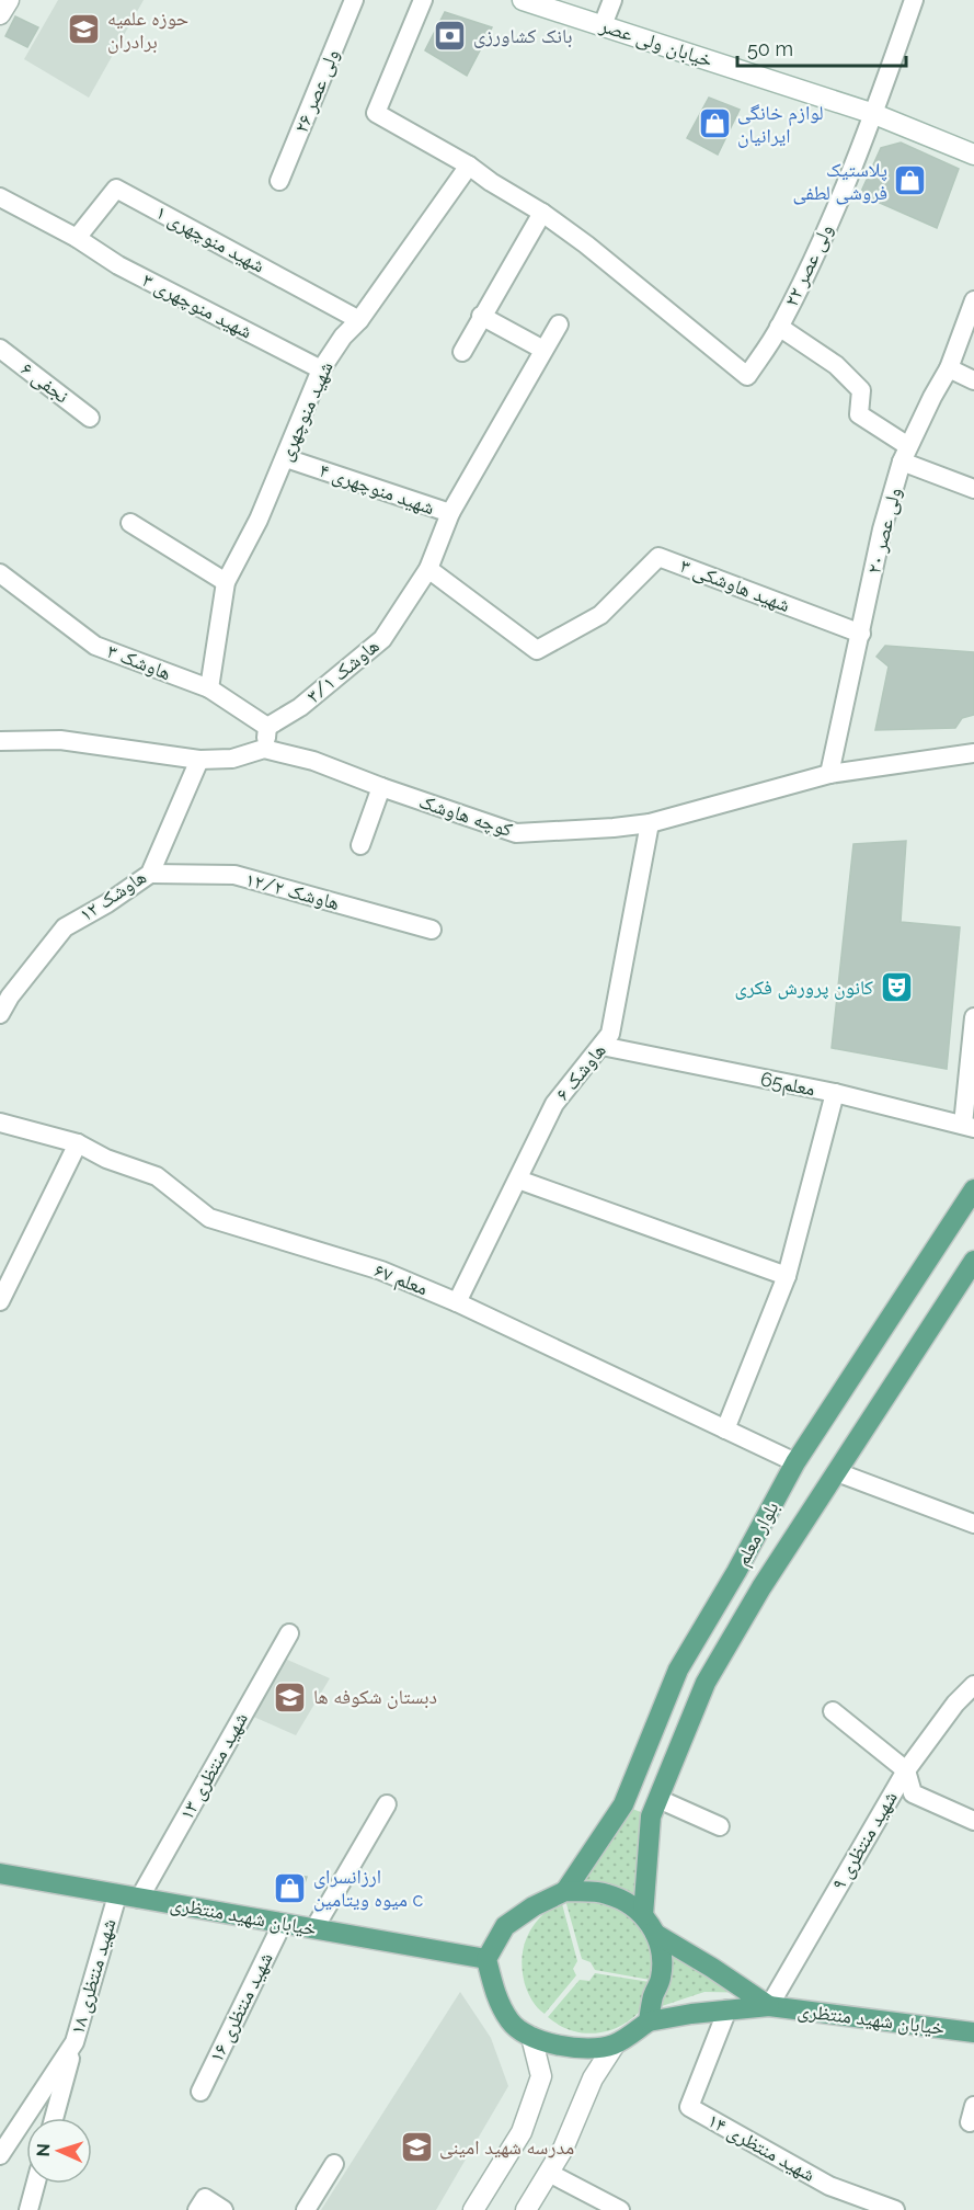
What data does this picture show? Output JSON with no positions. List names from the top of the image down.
{
  "streets": {
    "main road": ["خیابان ولی عصر", "بلوار معلم", "خیابان شهید منتظری"],
    "street": [
      "ولی عصر ۲۶",
      "شهید منوچهری ۱",
      "ولی عصر ۲۲",
      "شهید منوچهری ۳",
      "نجفی ۶",
      "شهید منوچهری",
      "شهید منوچهری ۴",
      "ولی عصر ۲۰",
      "شهید هاوشکی ۳",
      "هاوشک ۳",
      "هاوشک ۳/۱",
      "کوچه هاوشک",
      "هاوشک ۱۲/۲",
      "هاوشک ۱۲",
      "هاوشک ۶",
      "معلم65",
      "معلم ۶۷",
      "شهید منتظری ۱۳",
      "شهید منتظری ۹",
      "شهید منتظری ۱۸",
      "شهید منتظری ۱۶",
      "شهید منتظری ۱۴"
    ]
  },
  "crossings": [
    ["خیابان ولی عصر", "ولی عصر ۲۲"],
    ["شهید منوچهری ۱", "شهید منوچهری ۳"],
    ["شهید منوچهری ۱", "شهید منوچهری"],
    ["شهید منوچهری ۳", "شهید منوچهری"],
    ["شهید منوچهری", "شهید منوچهری ۴"],
    ["شهید منوچهری", "هاوشک ۳"],
    ["شهید منوچهری ۴", "شهید هاوشکی ۳"],
    ["شهید منوچهری ۴", "هاوشک ۳/۱"],
    ["ولی عصر ۲۰", "شهید هاوشکی ۳"],
    ["ولی عصر ۲۰", "کوچه هاوشک"],
    ["شهید هاوشکی ۳", "هاوشک ۳/۱"],
    ["هاوشک ۳", "هاوشک ۳/۱"],
    ["کوچه هاوشک", "هاوشک ۶"],
    ["هاوشک ۱۲/۲", "هاوشک ۱۲"],
    ["هاوشک ۶", "معلم65"],
    ["هاوشک ۶", "معلم ۶۷"],
    ["معلم ۶۷", "بلوار معلم"],
    ["بلوار معلم", "خیابان شهید منتظری"],
    ["شهید منتظری ۱۳", "خیابان شهید منتظری"],
    ["شهید منتظری ۹", "خیابان شهید منتظری"],
    ["خیابان شهید منتظری", "شهید منتظری ۱۸"],
    ["خیابان شهید منتظری", "شهید منتظری ۱۶"]
  ],
  "places": {
    "school or university": ["حوزه علمیه برادران", "دبستان شکوفه ها", "مدرسه شهید امینی"],
    "bank": ["بانک کشاورزی"],
    "shop": ["لوازم خانگی ایرانیان", "پلاستیک فروشی لطفی", "ارزانسرای میوه ویتامین c"],
    "theatre": ["کانون پرورش فکری"]
  },
  "scale_bar": "50 m",
  "north": "left"
}
